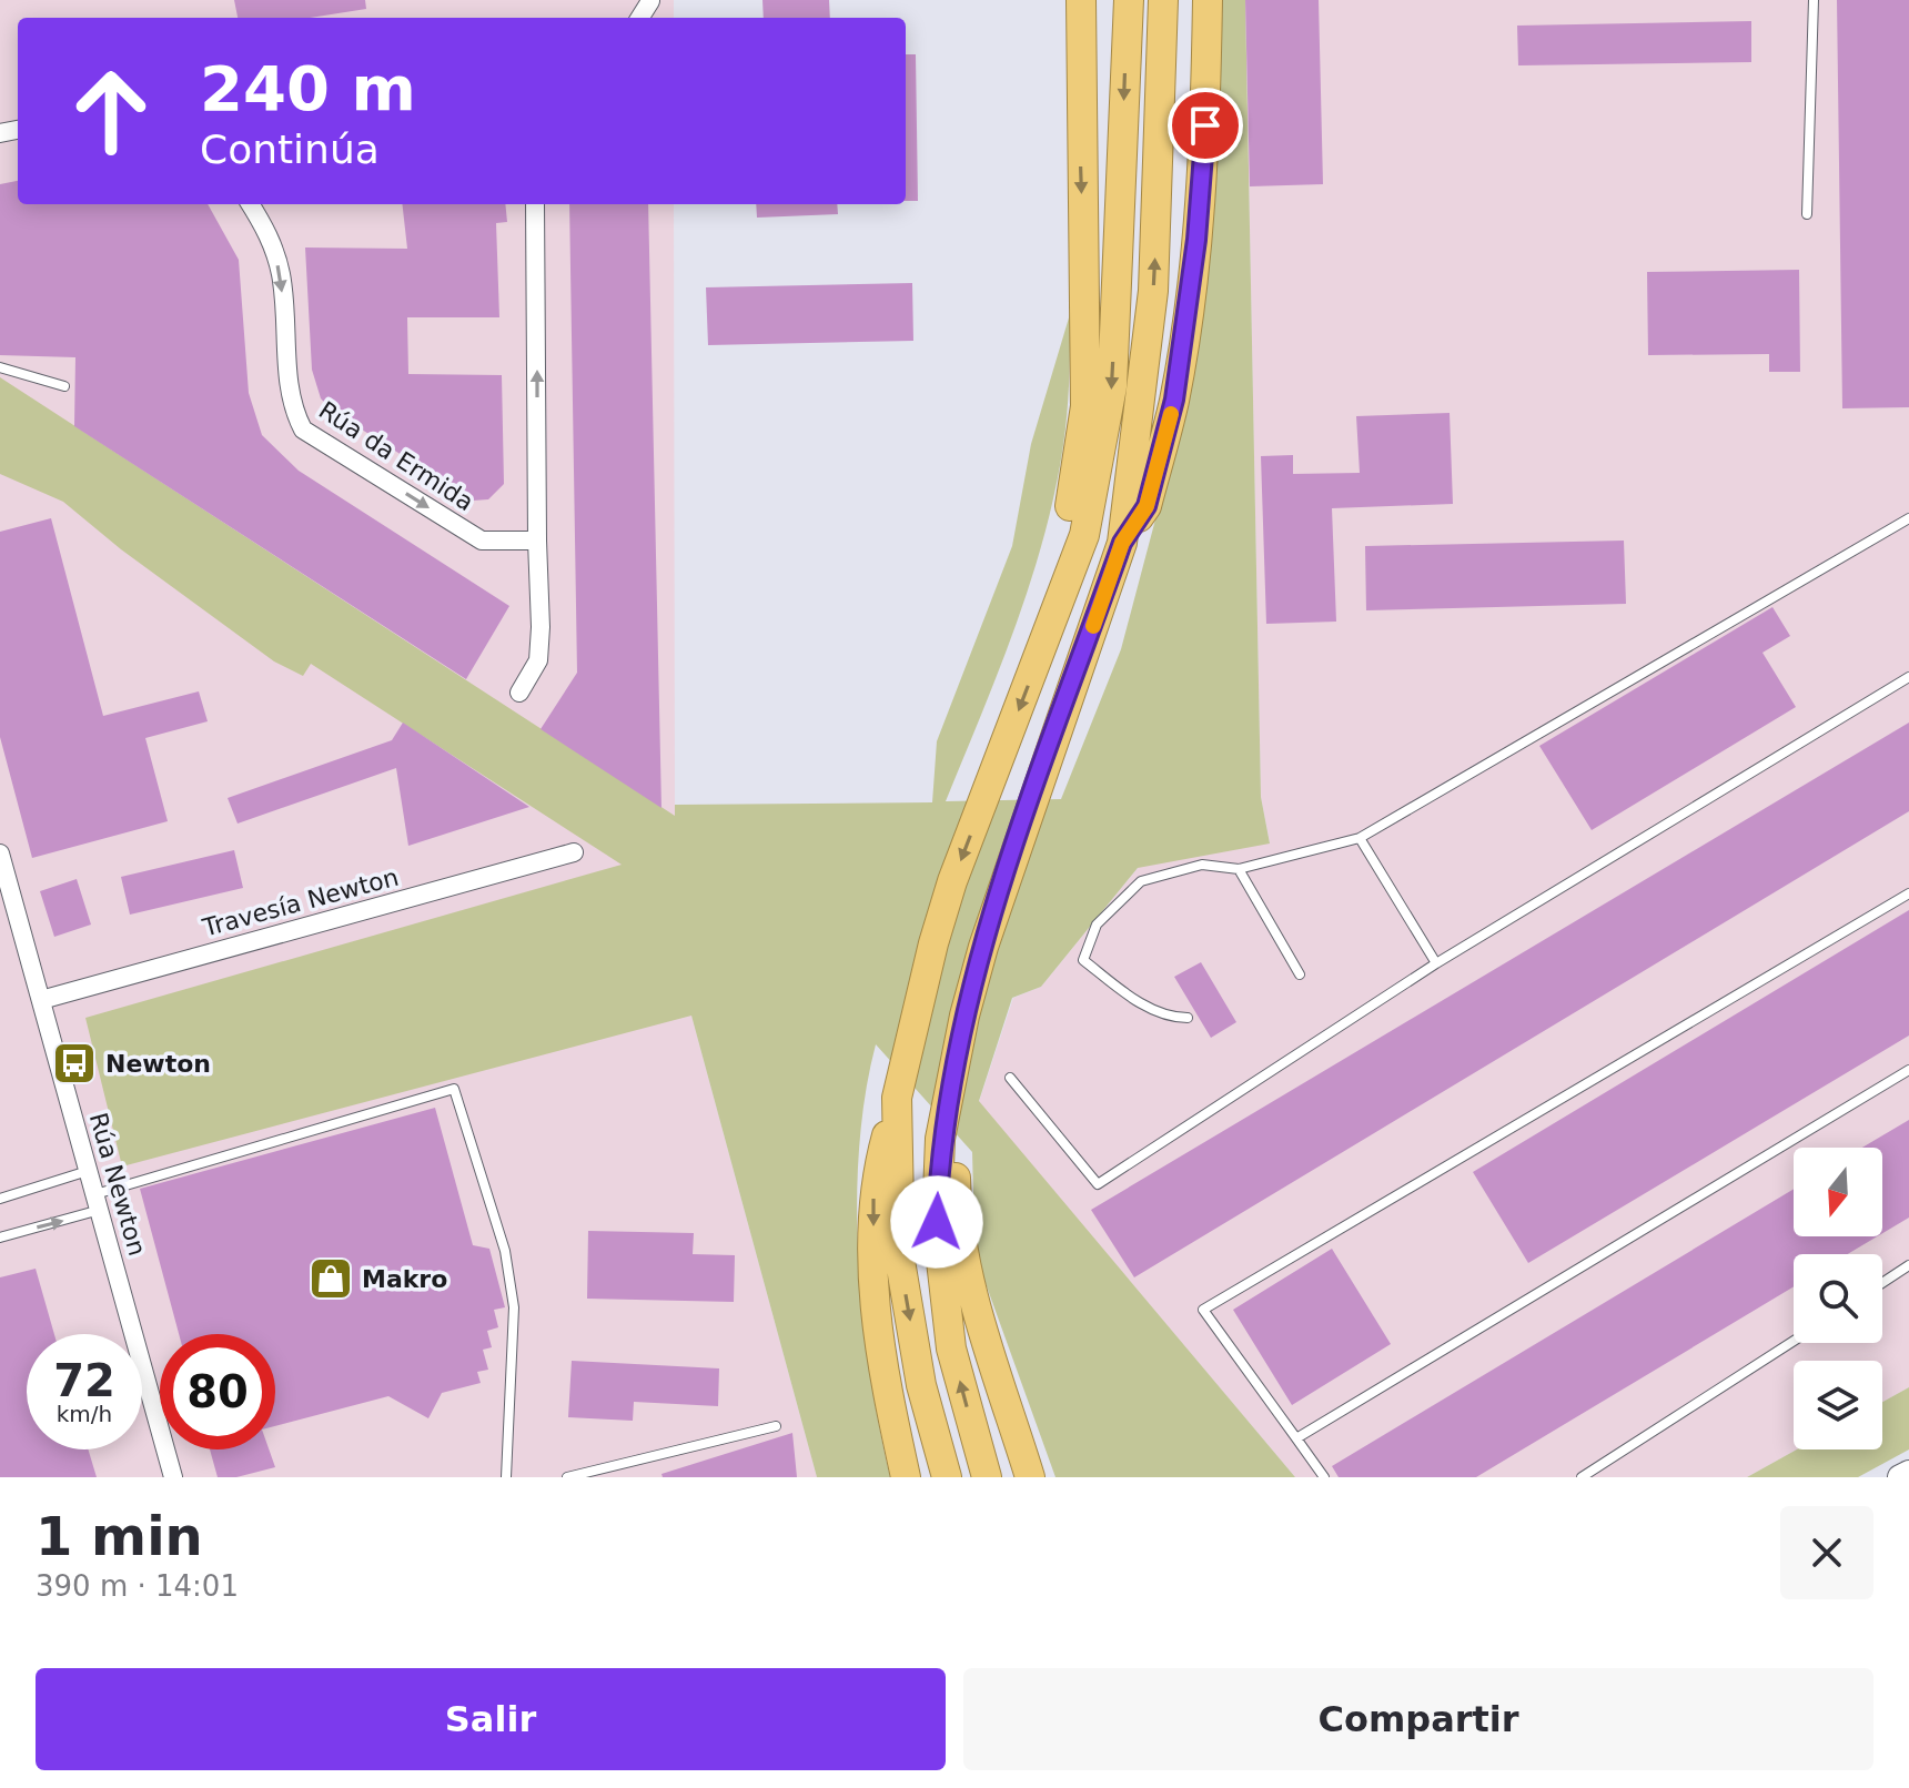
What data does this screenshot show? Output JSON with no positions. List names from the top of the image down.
{
  "streets": {
    "street": ["Rúa da Ermida", "Travesía Newton", "Rúa Newton"]
  },
  "crossings": [
    ["Travesía Newton", "Rúa Newton"]
  ],
  "one_way": ["Rúa da Ermida"],
  "places": {
    "bus stop": ["Newton"],
    "shop": ["Makro"]
  },
  "north": "bottom",
  "page": {
    "turn": ["240 m", "Continúa"],
    "speed": "72 km/h",
    "limit": "80",
    "heading": ["1 min", "390 m · 14:01"],
    "buttons": ["Salir", "Compartir"]
  }
}
